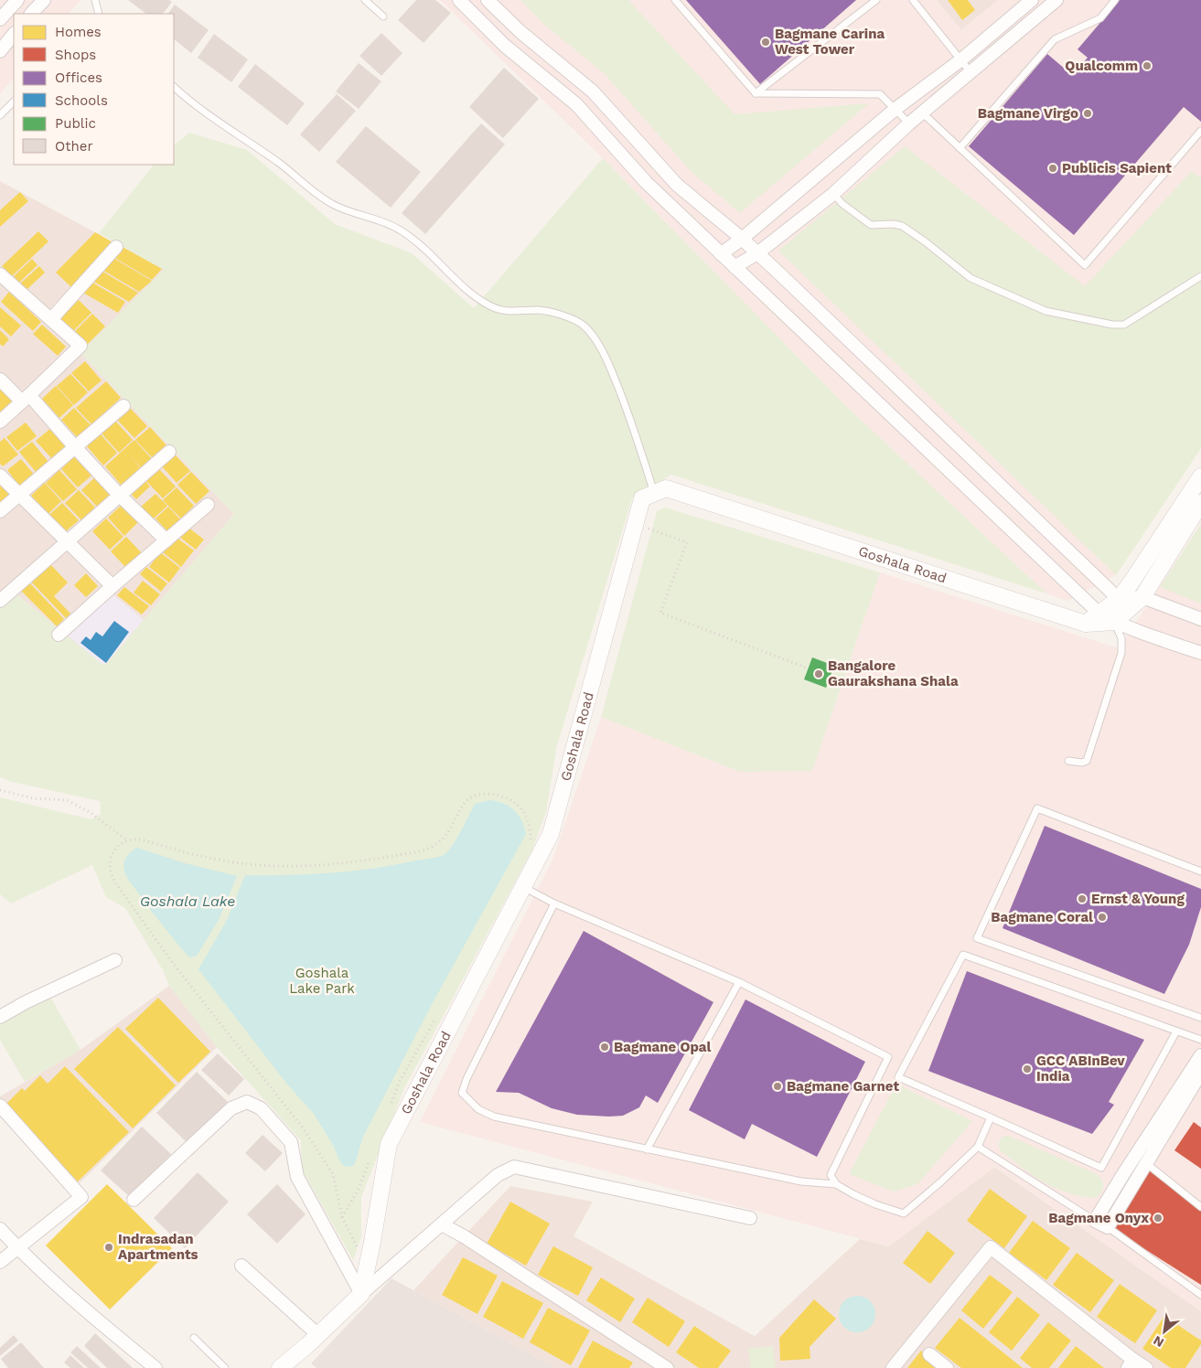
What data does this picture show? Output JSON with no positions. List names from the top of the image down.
{
  "streets": {
    "street": ["Goshala Road"]
  },
  "water": ["Goshala Lake"],
  "parks": ["Goshala Lake Park"],
  "places": [
    "Bagmane Carina West Tower",
    "Qualcomm",
    "Bagmane Virgo",
    "Publicis Sapient",
    "Bangalore Gaurakshana Shala",
    "Ernst & Young",
    "Bagmane Coral",
    "Bagmane Opal",
    "GCC ABInBev India",
    "Bagmane Garnet",
    "Bagmane Onyx",
    "Indrasadan Apartments"
  ],
  "legend": [
    "Homes",
    "Shops",
    "Offices",
    "Schools",
    "Public",
    "Other"
  ],
  "north": "bottom left"
}
